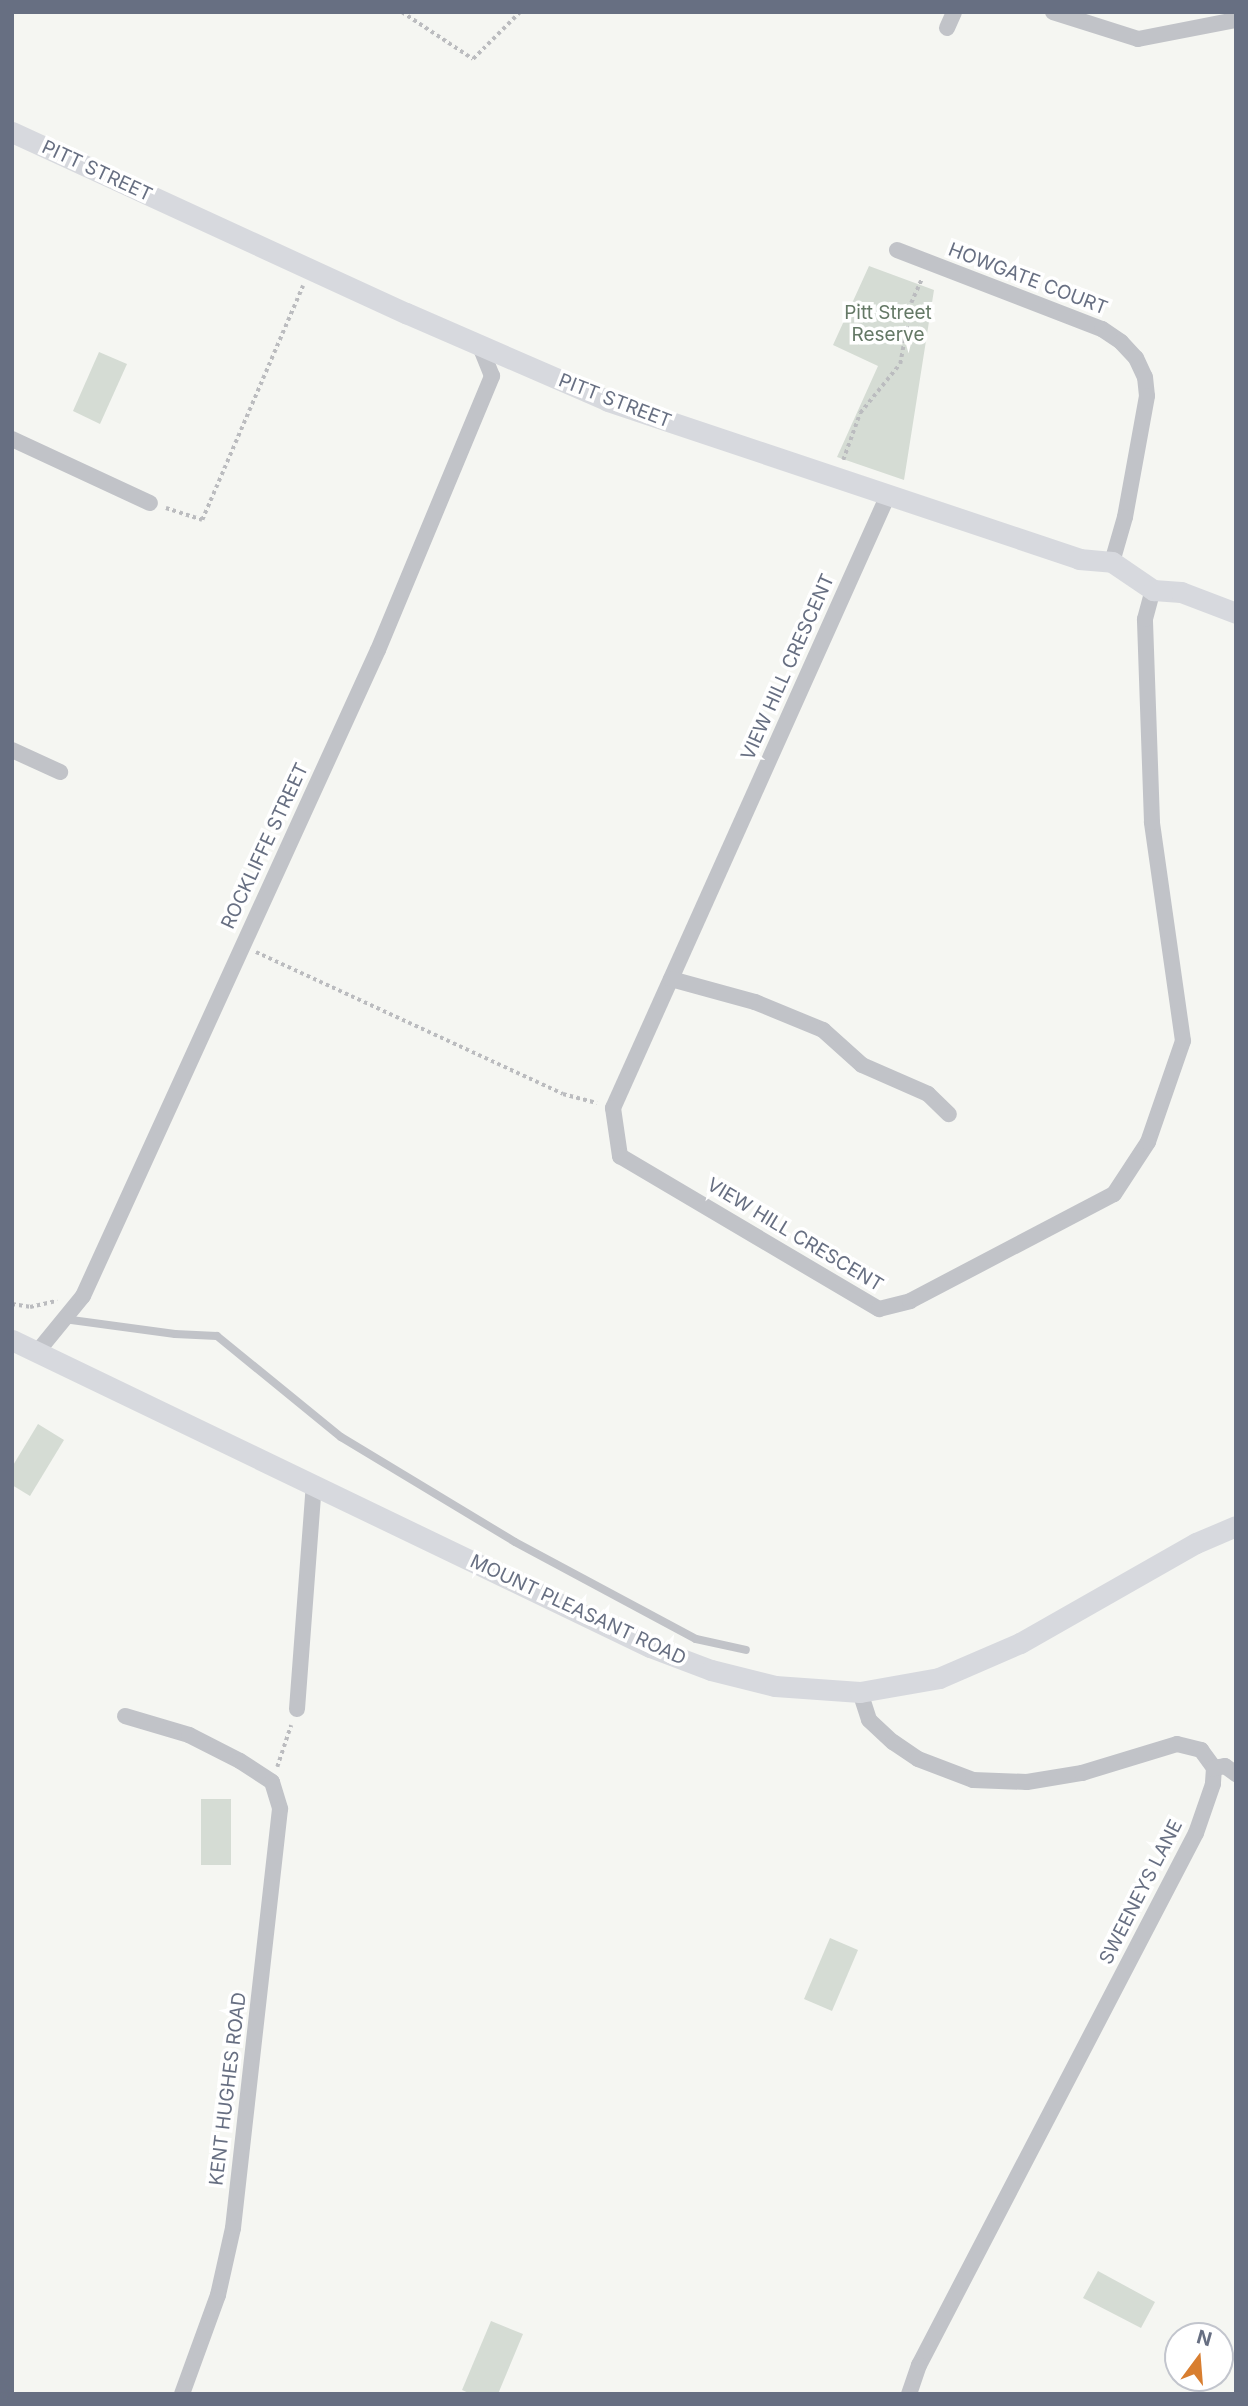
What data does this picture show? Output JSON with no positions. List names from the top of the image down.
{
  "streets": {
    "street": [
      "PITT STREET",
      "HOWGATE COURT",
      "VIEW HILL CRESCENT",
      "ROCKLIFFE STREET",
      "MOUNT PLEASANT ROAD",
      "SWEENEYS LANE",
      "KENT HUGHES ROAD"
    ]
  },
  "crossings": [
    ["PITT STREET", "HOWGATE COURT"],
    ["PITT STREET", "VIEW HILL CRESCENT"],
    ["PITT STREET", "ROCKLIFFE STREET"],
    ["ROCKLIFFE STREET", "MOUNT PLEASANT ROAD"]
  ],
  "parks": ["Pitt Street Reserve"],
  "north": "top"
}
